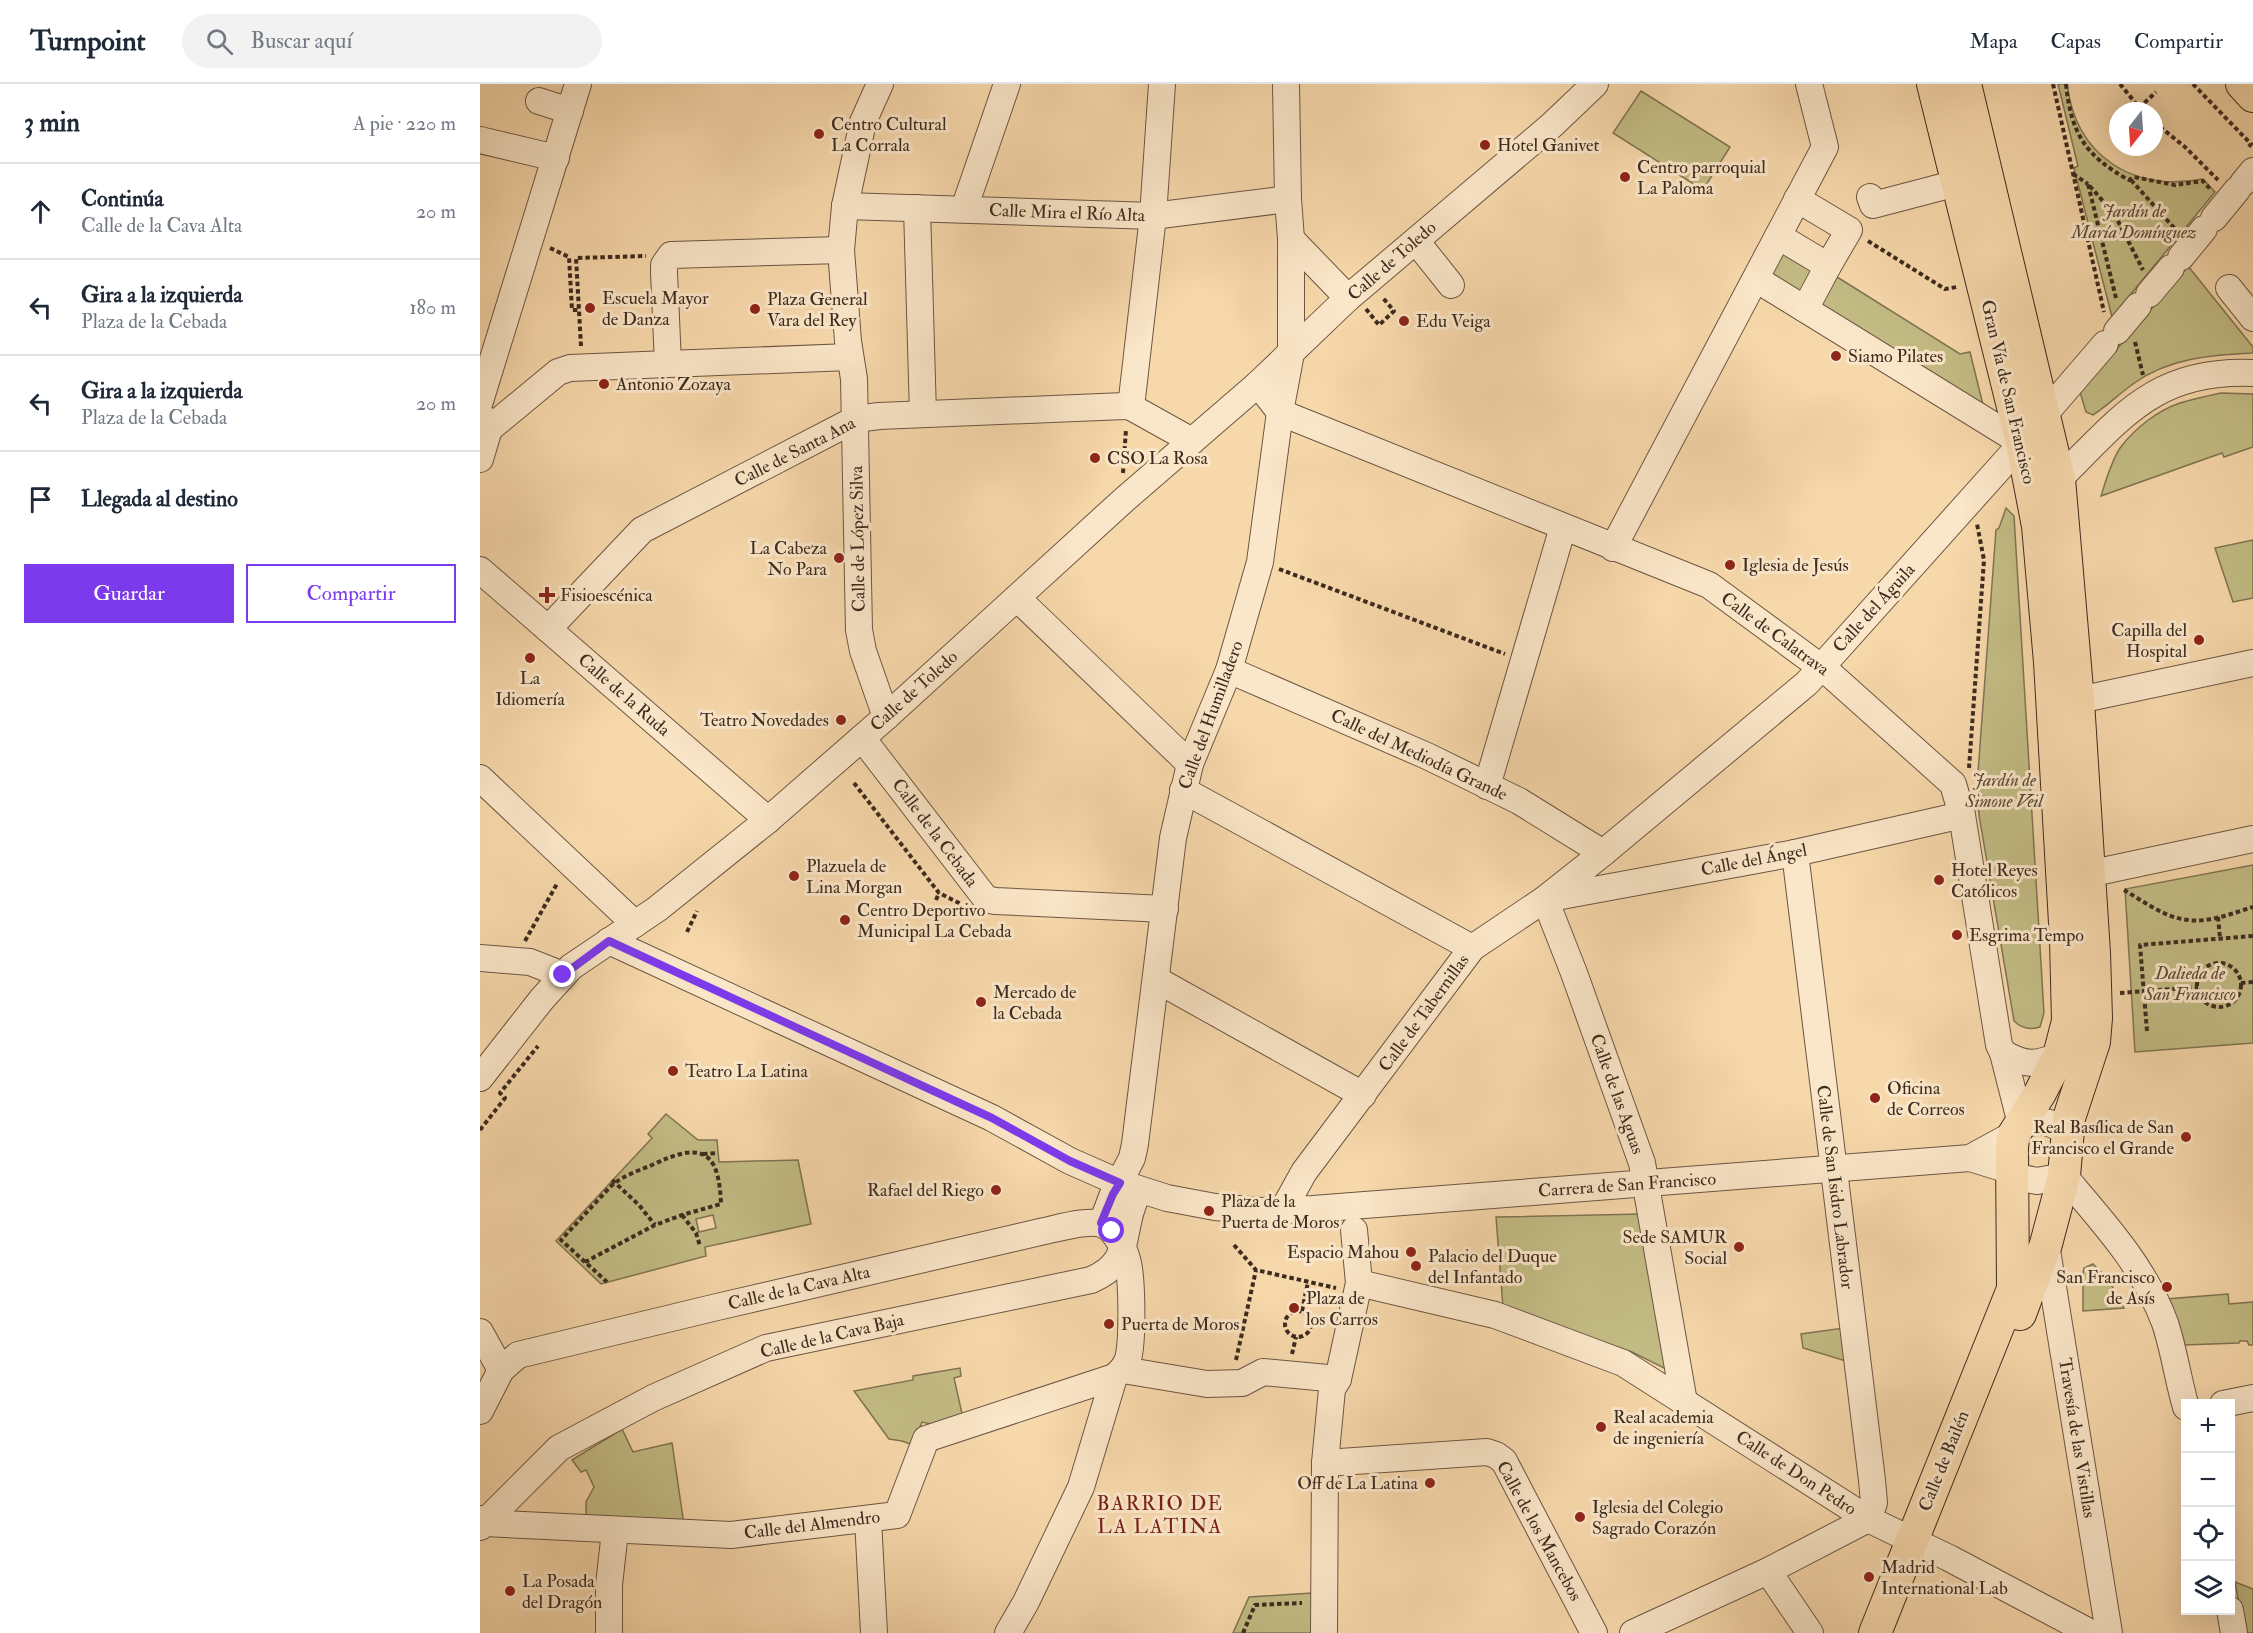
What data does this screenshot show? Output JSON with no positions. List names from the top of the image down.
{
  "streets": {
    "main road": ["Gran Vía de San Francisco", "Calle de Bailén"],
    "street": [
      "Calle Mira el Río Alta",
      "Calle de Toledo",
      "Calle de Santa Ana",
      "Calle de López Silva",
      "Calle del Águila",
      "Calle de Calatrava",
      "Calle de la Ruda",
      "Calle del Humilladero",
      "Calle del Mediodía Grande",
      "Calle de la Cebada",
      "Calle del Ángel",
      "Calle de Tabernillas",
      "Calle de las Aguas",
      "Carrera de San Francisco",
      "Calle de San Isidro Labrador",
      "Calle de la Cava Alta",
      "Calle de la Cava Baja",
      "Travesía de las Vistillas",
      "Calle de Don Pedro",
      "Calle del Almendro",
      "Calle de los Mancebos"
    ]
  },
  "crossings": [
    ["Calle Mira el Río Alta", "Calle del Humilladero"],
    ["Calle de Toledo", "Calle de López Silva"],
    ["Calle de Toledo", "Calle de Calatrava"],
    ["Calle de Toledo", "Calle de la Ruda"],
    ["Calle de Toledo", "Calle del Humilladero"],
    ["Calle de Toledo", "Calle de la Cebada"],
    ["Gran Vía de San Francisco", "Calle del Águila"],
    ["Gran Vía de San Francisco", "Calle de Calatrava"],
    ["Gran Vía de San Francisco", "Carrera de San Francisco"],
    ["Gran Vía de San Francisco", "Calle de Bailén"],
    ["Calle de Santa Ana", "Calle de López Silva"],
    ["Calle de Santa Ana", "Calle de la Ruda"],
    ["Calle del Águila", "Calle de Calatrava"],
    ["Calle del Águila", "Calle del Mediodía Grande"],
    ["Calle del Águila", "Calle de Tabernillas"],
    ["Calle de Calatrava", "Calle del Humilladero"],
    ["Calle de Calatrava", "Calle del Ángel"],
    ["Calle de Calatrava", "Carrera de San Francisco"],
    ["Calle de Calatrava", "Calle de Bailén"],
    ["Calle del Humilladero", "Calle del Mediodía Grande"],
    ["Calle del Humilladero", "Calle de la Cebada"],
    ["Calle del Humilladero", "Calle de la Cava Baja"],
    ["Calle del Mediodía Grande", "Calle de Tabernillas"],
    ["Calle del Ángel", "Calle de Tabernillas"],
    ["Calle del Ángel", "Calle de las Aguas"],
    ["Calle del Ángel", "Calle de San Isidro Labrador"],
    ["Calle de Tabernillas", "Calle de las Aguas"],
    ["Calle de Tabernillas", "Carrera de San Francisco"],
    ["Calle de las Aguas", "Carrera de San Francisco"],
    ["Calle de las Aguas", "Calle de Don Pedro"],
    ["Carrera de San Francisco", "Calle de San Isidro Labrador"],
    ["Carrera de San Francisco", "Calle de Bailén"],
    ["Calle de San Isidro Labrador", "Calle de Don Pedro"],
    ["Calle de la Cava Baja", "Calle del Almendro"],
    ["Travesía de las Vistillas", "Calle de Bailén"],
    ["Calle de Bailén", "Calle de Don Pedro"]
  ],
  "districts": ["BARRIO DE LA LATINA"],
  "parks": ["Jardín de María Domínguez", "Jardín de Simone Veil", "Dalieda de San Francisco"],
  "places": {
    "other": [
      "Centro Cultural La Corrala",
      "Hotel Ganivet",
      "Centro parroquial La Paloma",
      "Escuela Mayor de Danza",
      "Plaza General Vara del Rey",
      "Edu Veiga",
      "Siamo Pilates",
      "Antonio Zozaya",
      "CSO La Rosa",
      "La Cabeza No Para",
      "Iglesia de Jesús",
      "Capilla del Hospital",
      "La Idiomería",
      "Teatro Novedades",
      "Plazuela de Lina Morgan",
      "Hotel Reyes Católicos",
      "Centro Deportivo Municipal La Cebada",
      "Esgrima Tempo",
      "Mercado de la Cebada",
      "Teatro La Latina",
      "Oficina de Correos",
      "Real Basílica de San Francisco el Grande",
      "Rafael del Riego",
      "Plaza de la Puerta de Moros",
      "Sede SAMUR Social",
      "Espacio Mahou",
      "Palacio del Duque del Infantado",
      "San Francisco de Asís",
      "Plaza de los Carros",
      "Puerta de Moros",
      "Real academia de ingeniería",
      "Off de La Latina",
      "Iglesia del Colegio Sagrado Corazón",
      "Madrid International Lab",
      "La Posada del Dragón"
    ],
    "health": ["Fisioescénica"]
  },
  "north": "bottom",
  "page": {
    "header": "Turnpoint",
    "search": "Buscar aquí",
    "nav": ["Mapa", "Capas", "Compartir"],
    "heading": ["3 min", "A pie · 220 m"],
    "list": [
      ["Continúa", "Calle de la Cava Alta", "20 m"],
      ["Gira a la izquierda", "Plaza de la Cebada", "180 m"],
      ["Gira a la izquierda", "Plaza de la Cebada", "20 m"],
      "Llegada al destino"
    ],
    "buttons": ["Guardar", "Compartir"],
    "map_buttons": ["+", "−"]
  }
}
